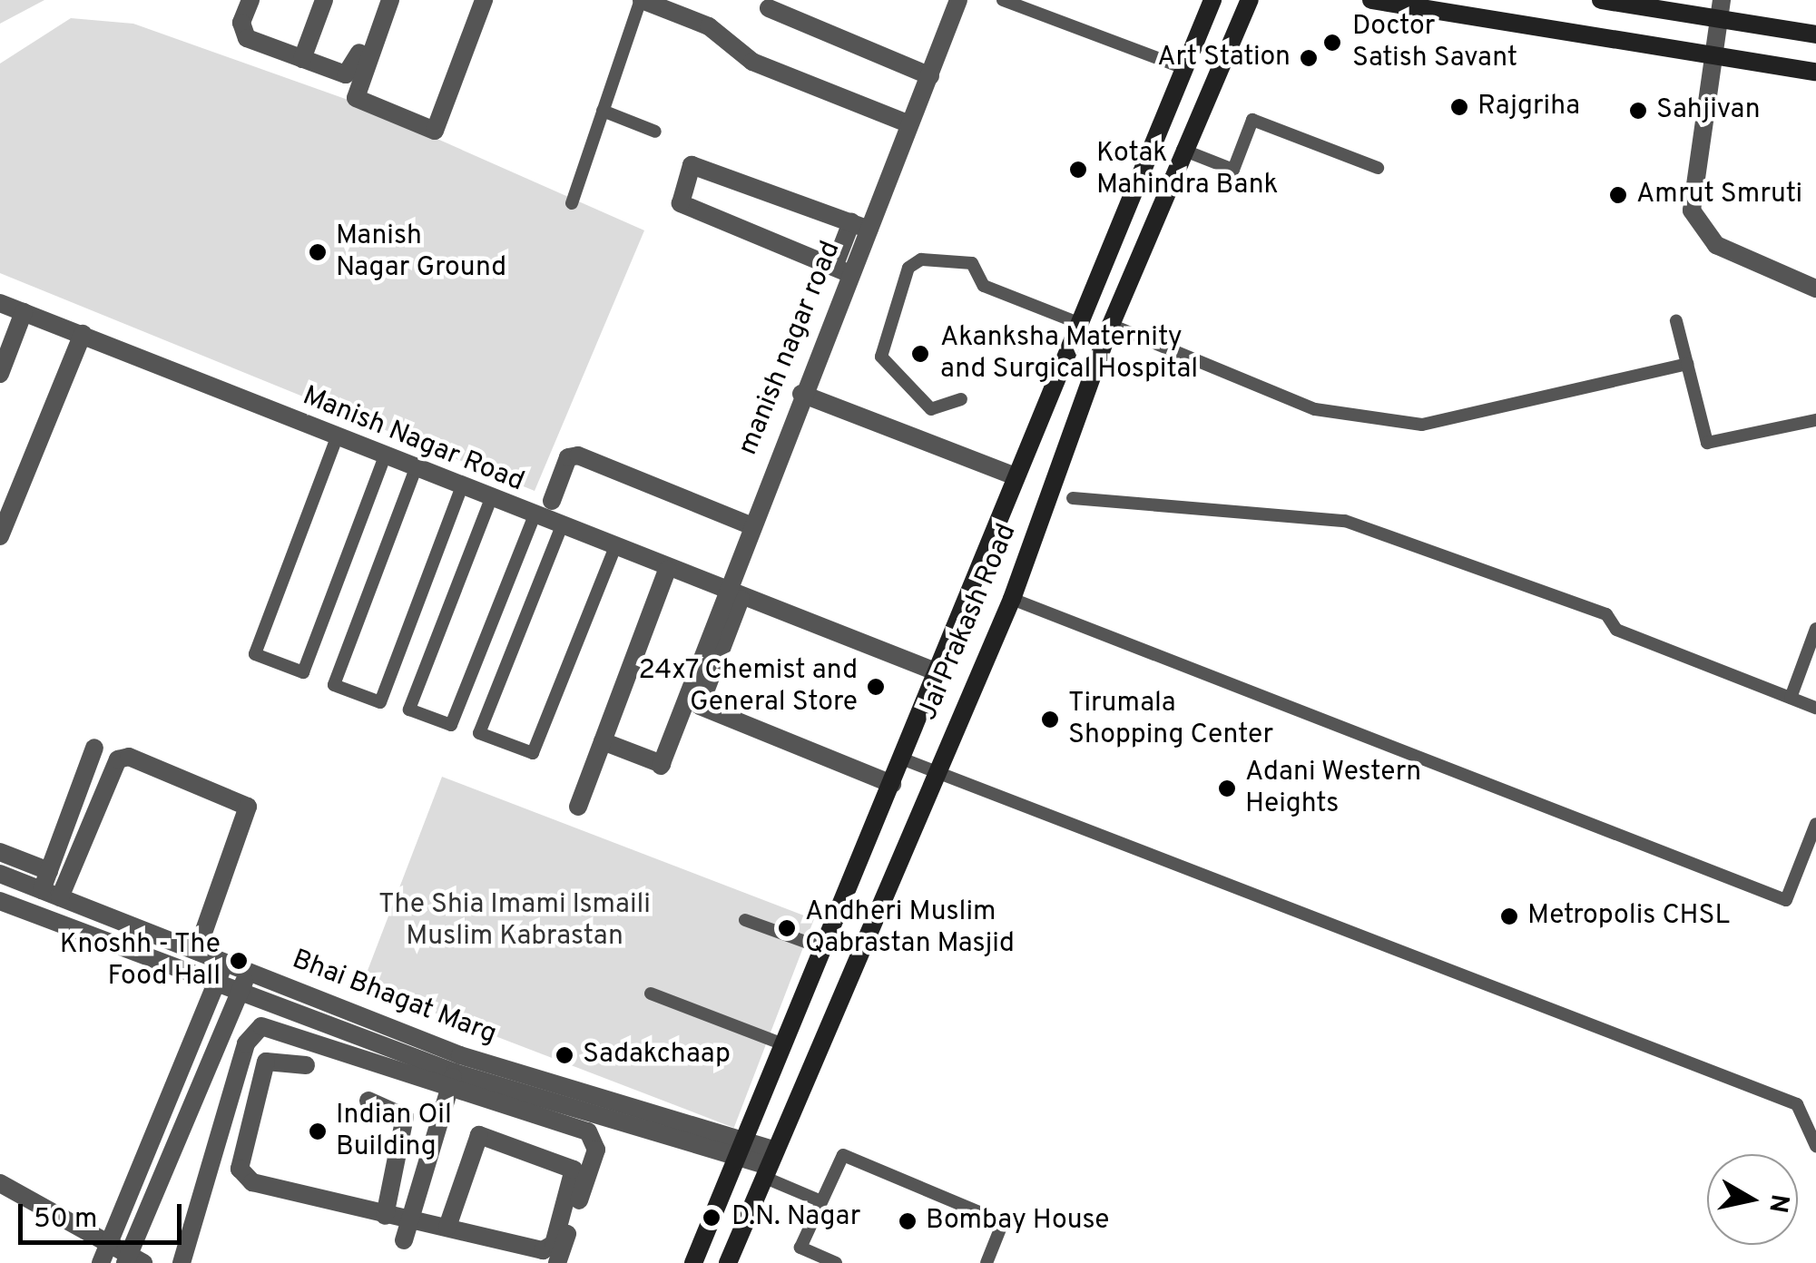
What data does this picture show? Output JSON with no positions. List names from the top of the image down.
{
  "streets": {
    "main road": ["Jai Prakash Road"],
    "street": ["manish nagar road", "Manish Nagar Road", "Bhai Bhagat Marg"]
  },
  "crossings": [
    ["manish nagar road", "Manish Nagar Road"],
    ["Manish Nagar Road", "Jai Prakash Road"]
  ],
  "parks": ["The Shia Imami Ismaili Muslim Kabrastan"],
  "places": [
    "Doctor Satish Savant",
    "Art Station",
    "Rajgriha",
    "Sahjivan",
    "Kotak Mahindra Bank",
    "Amrut Smruti",
    "Manish Nagar Ground",
    "Akanksha Maternity and Surgical Hospital",
    "24x7 Chemist and General Store",
    "Tirumala Shopping Center",
    "Adani Western Heights",
    "Metropolis CHSL",
    "Andheri Muslim Qabrastan Masjid",
    "Knoshh - The Food Hall",
    "Sadakchaap",
    "Indian Oil Building",
    "D.N. Nagar",
    "Bombay House"
  ],
  "scale_bar": "50 m",
  "north": "right"
}
